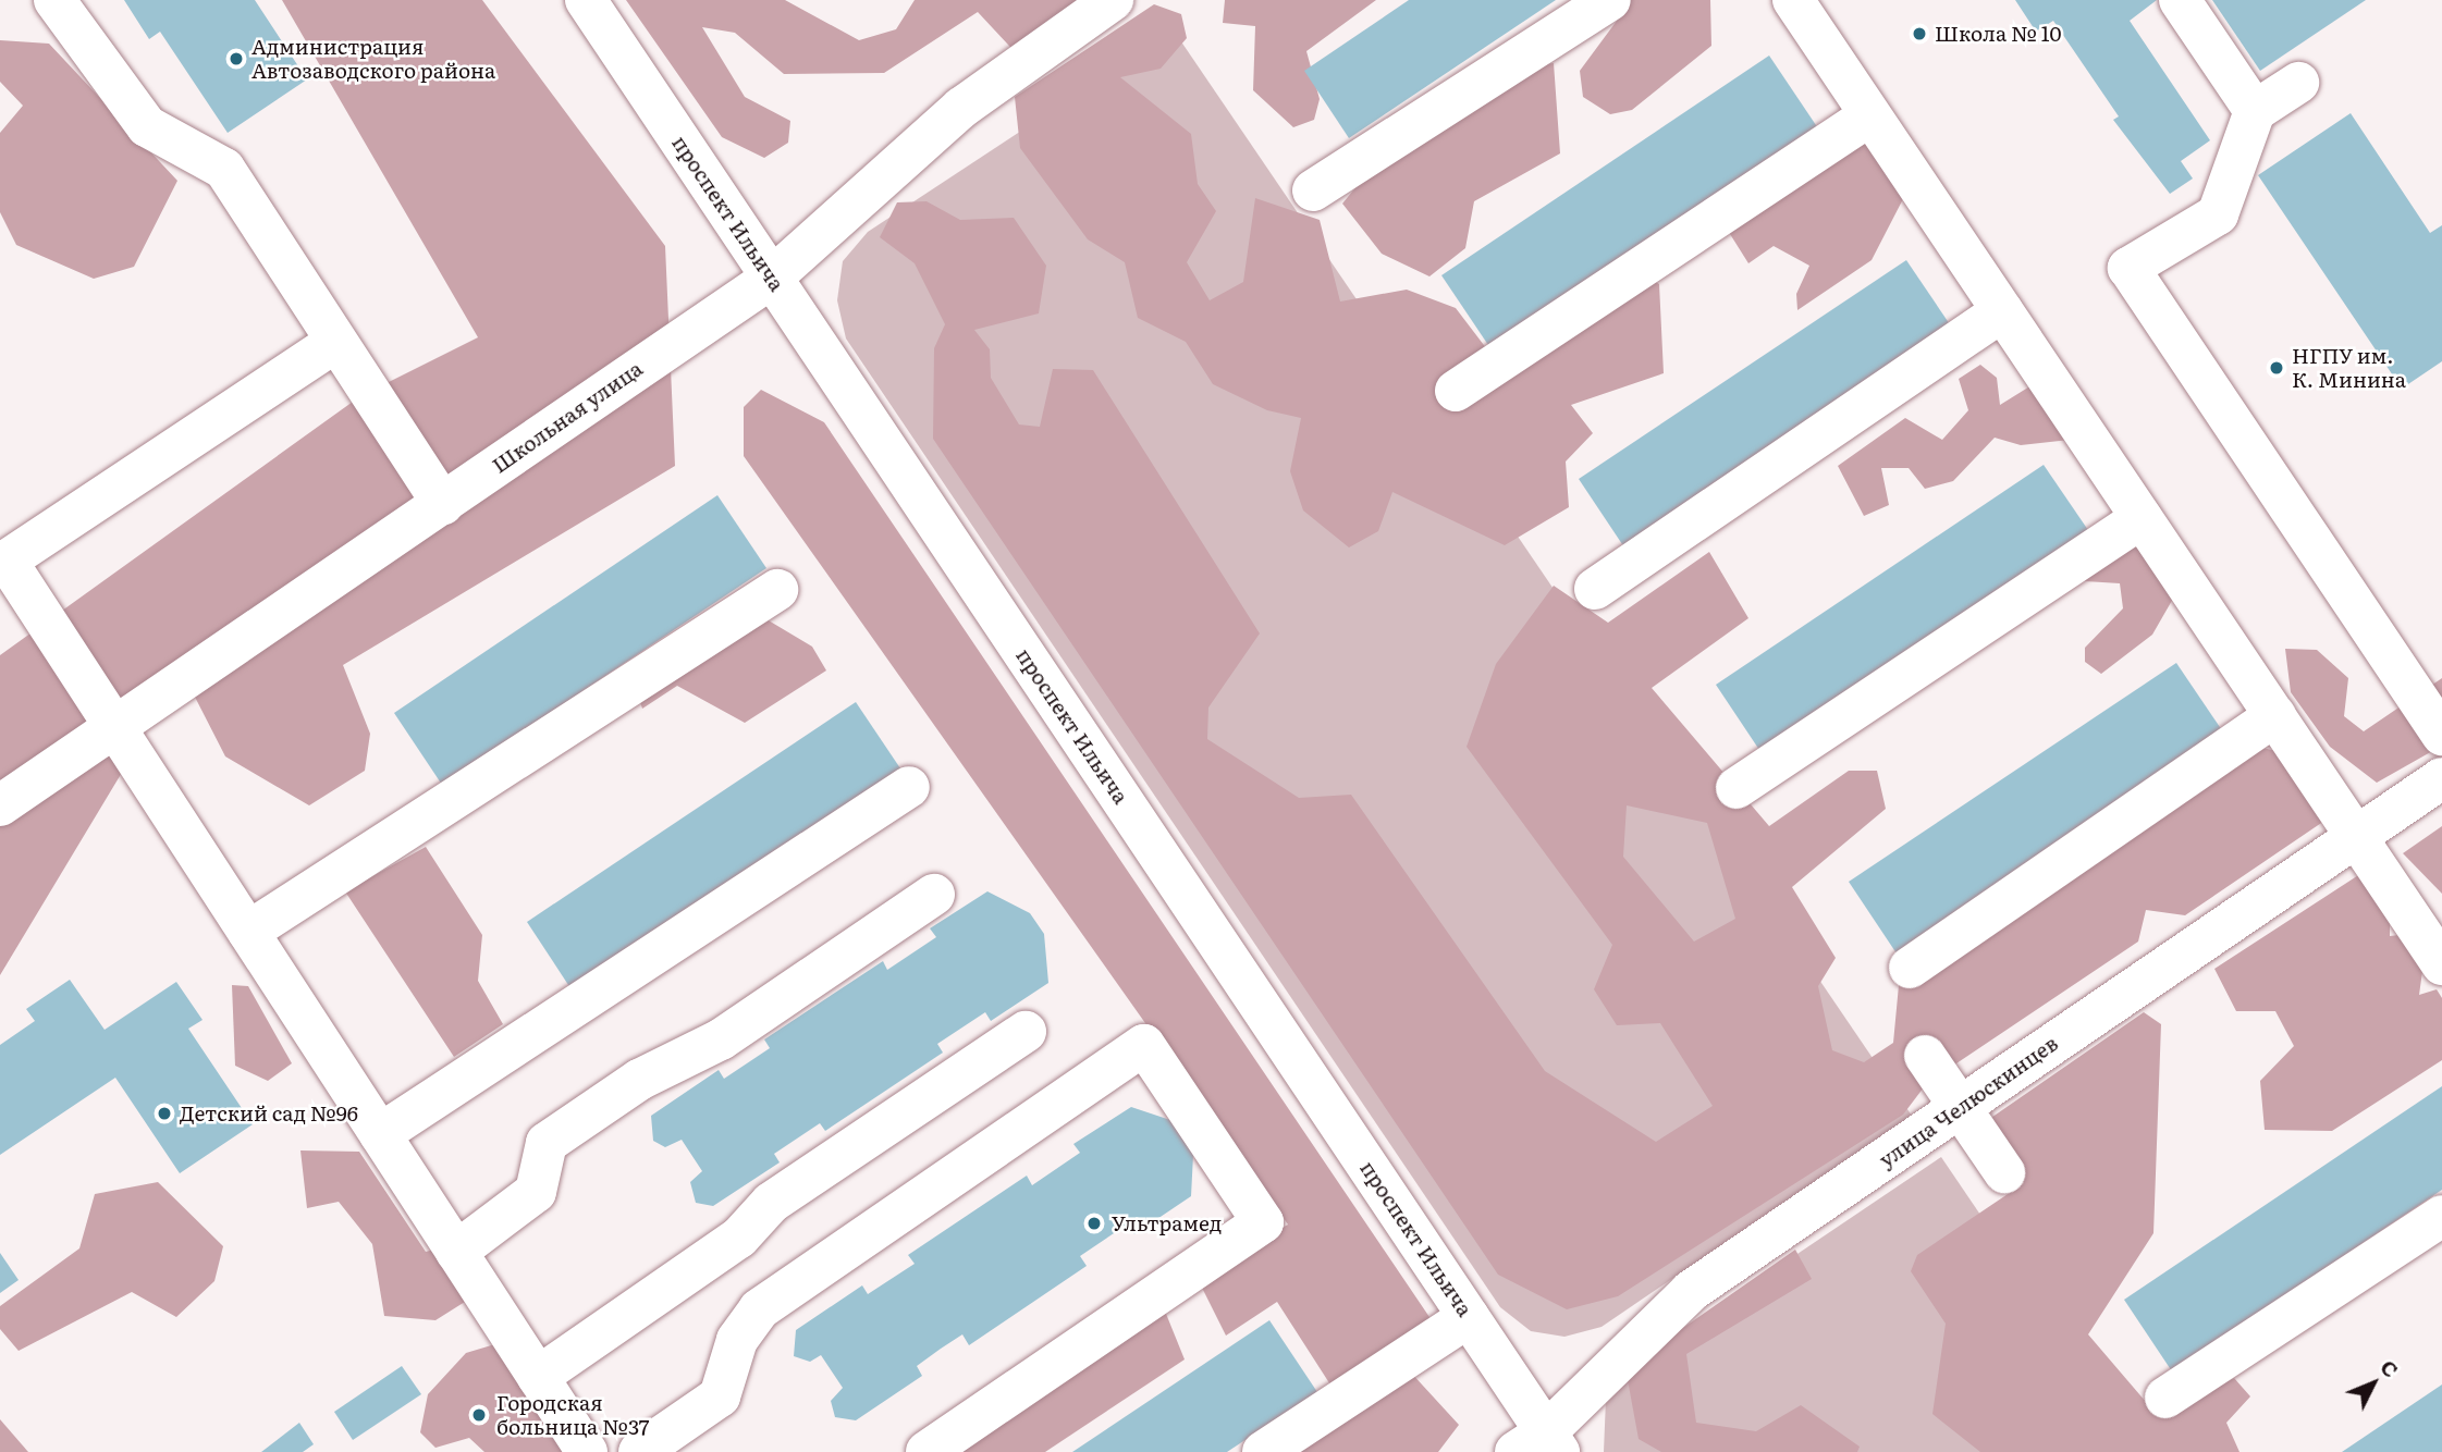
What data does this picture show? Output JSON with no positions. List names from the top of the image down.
{
  "streets": {
    "street": ["проспект Ильича", "Школьная улица", "улица Челюскинцев"]
  },
  "crossings": [
    ["проспект Ильича", "Школьная улица"],
    ["проспект Ильича", "улица Челюскинцев"]
  ],
  "places": [
    "Школа № 10",
    "Администрация Автозаводского района",
    "НГПУ им. К. Минина",
    "Детский сад №96",
    "Ультрамед",
    "Городская больница №37"
  ],
  "north": "top right"
}
